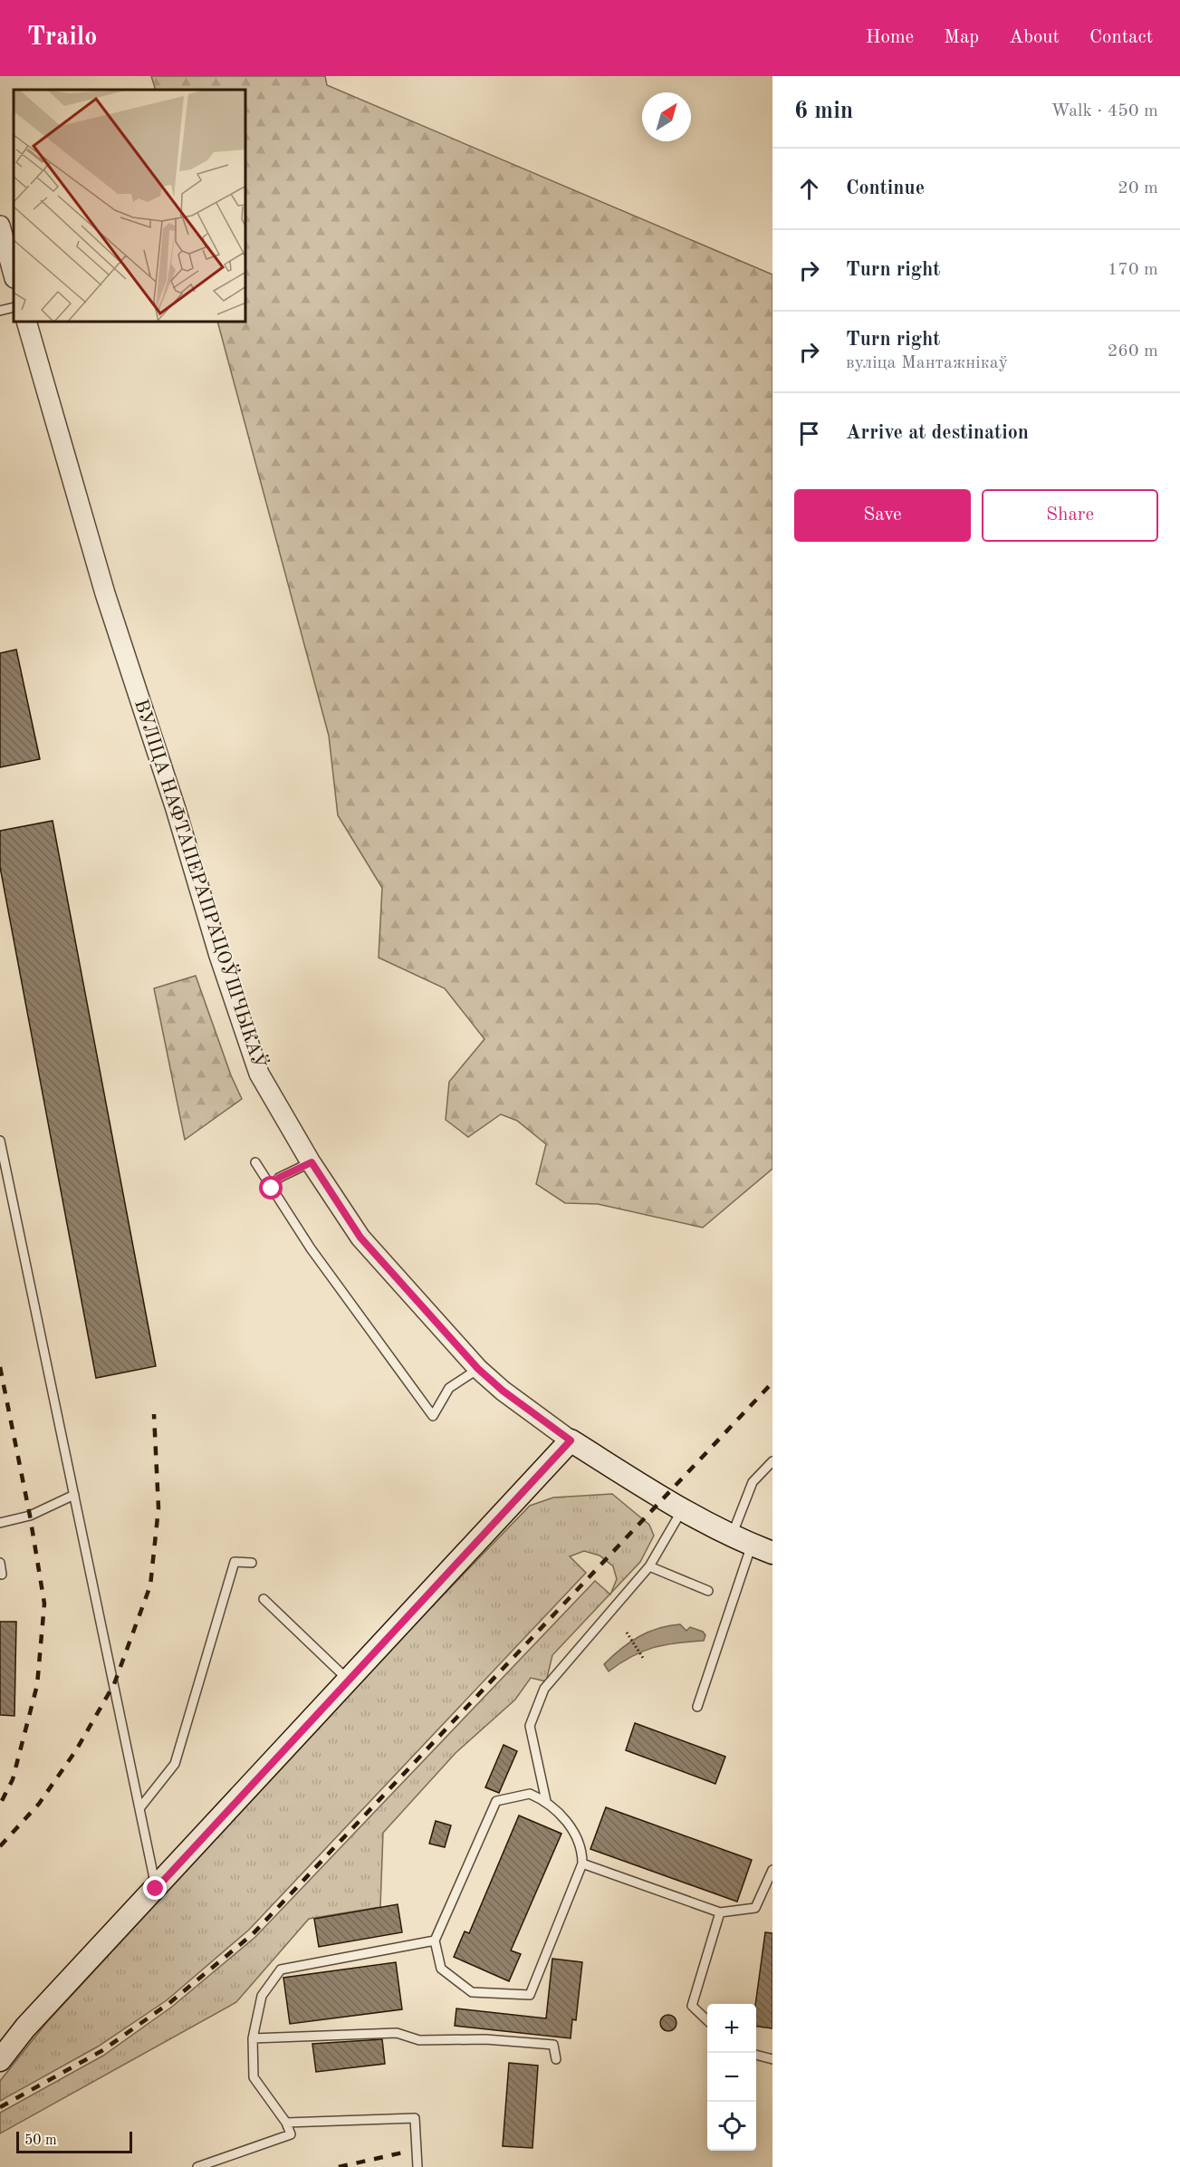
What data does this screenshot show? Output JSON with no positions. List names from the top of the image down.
{
  "streets": {
    "main road": ["ВУЛІЦА НАФТАПЕРАПРАЦОЎШЧЫКАЎ"]
  },
  "scale_bar": "50 m",
  "north": "top right",
  "page": {
    "header": "Trailo",
    "nav": [
      "Home",
      "Map",
      "About",
      "Contact"
    ],
    "heading": ["6 min", "Walk · 450 m"],
    "list": [
      ["Continue", "20 m"],
      ["Turn right", "170 m"],
      ["Turn right", "вуліца Мантажнікаў", "260 m"],
      "Arrive at destination"
    ],
    "buttons": ["Save", "Share"],
    "map_buttons": ["+", "−"],
    "scale": "50 m"
  }
}
